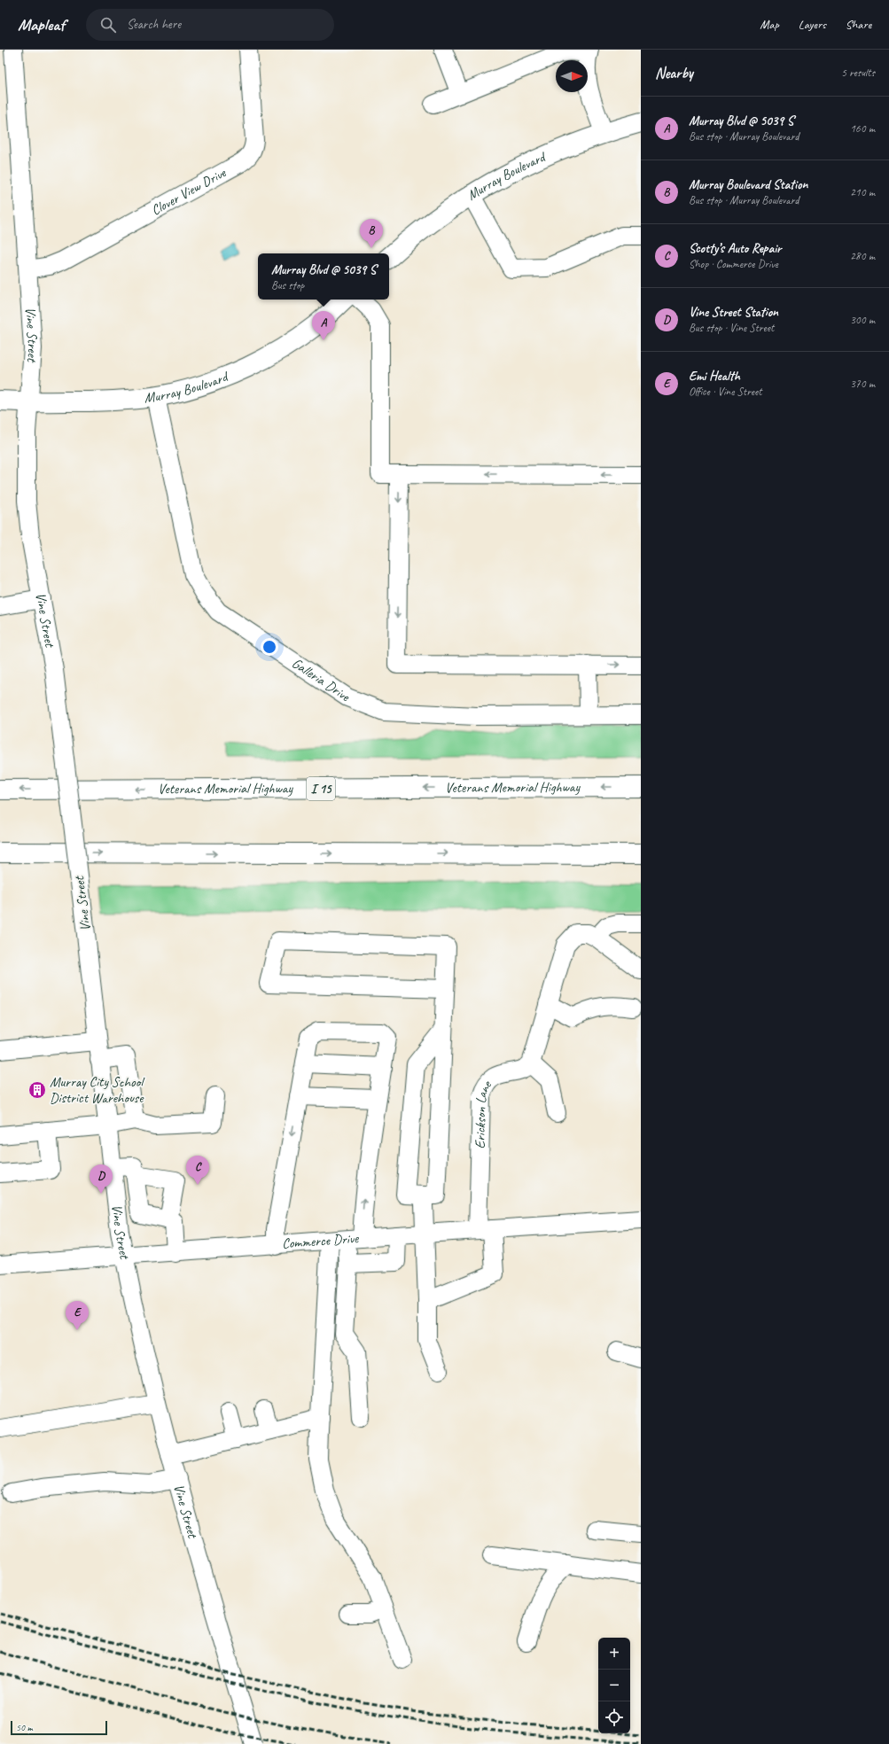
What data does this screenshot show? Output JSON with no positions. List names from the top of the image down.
{
  "streets": {
    "main road": ["Murray Boulevard", "Veterans Memorial Highway", "I 15"],
    "street": [
      "Clover View Drive",
      "Vine Street",
      "Galleria Drive",
      "Erickson Lane",
      "Commerce Drive"
    ]
  },
  "crossings": [
    ["Murray Boulevard", "Vine Street"],
    ["Murray Boulevard", "Galleria Drive"],
    ["Clover View Drive", "Vine Street"],
    ["Vine Street", "Commerce Drive"],
    ["Erickson Lane", "Commerce Drive"]
  ],
  "places": {
    "building": ["Murray City School District Warehouse"]
  },
  "scale_bar": "50 m",
  "north": "right",
  "page": {
    "header": "Mapleaf",
    "search": "Search here",
    "nav": ["Map", "Layers", "Share"],
    "heading": ["Nearby", "5 results"],
    "list": [
      {
        "mark": "A",
        "name": "Murray Blvd @ 5039 S",
        "note": "Bus stop · Murray Boulevard",
        "value": "160 m"
      },
      {
        "mark": "B",
        "name": "Murray Boulevard Station",
        "note": "Bus stop · Murray Boulevard",
        "value": "210 m"
      },
      {
        "mark": "C",
        "name": "Scotty’s Auto Repair",
        "note": "Shop · Commerce Drive",
        "value": "280 m"
      },
      {
        "mark": "D",
        "name": "Vine Street Station",
        "note": "Bus stop · Vine Street",
        "value": "300 m"
      },
      {
        "mark": "E",
        "name": "Emi Health",
        "note": "Office · Vine Street",
        "value": "370 m"
      }
    ],
    "pins": [
      "B",
      "A",
      "C",
      "D",
      "E"
    ],
    "popup": ["Murray Blvd @ 5039 S", "Bus stop"],
    "map_buttons": ["+", "−"],
    "scale": "50 m"
  }
}
